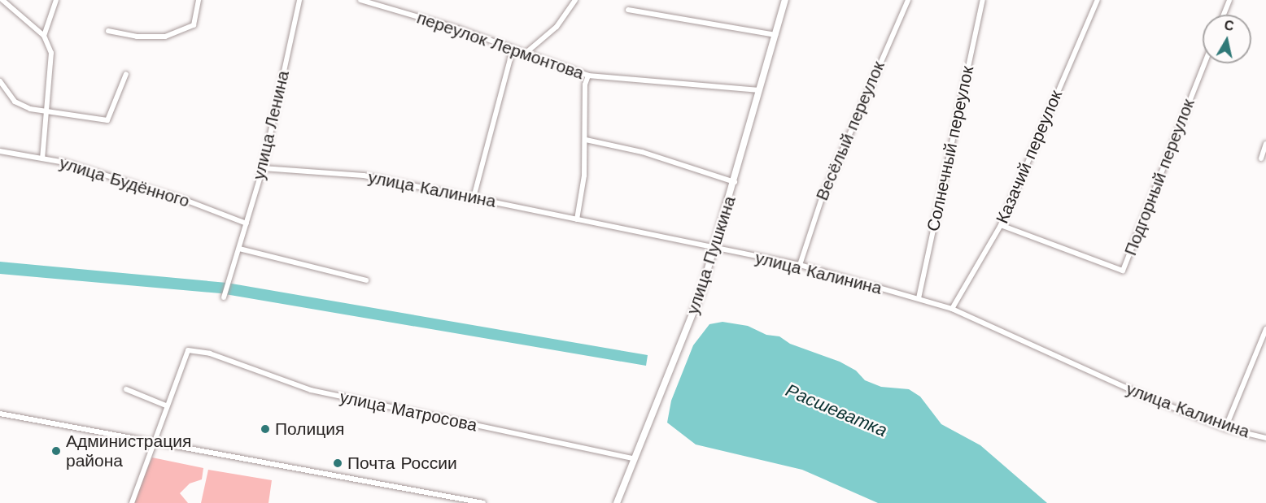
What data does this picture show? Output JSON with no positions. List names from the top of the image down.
{
  "streets": {
    "main road": ["улица Пушкина"],
    "street": [
      "переулок Лермонтова",
      "улица Ленина",
      "Весёлый переулок",
      "Солнечный переулок",
      "Казачий переулок",
      "Подгорный переулок",
      "улица Будённого",
      "улица Калинина",
      "улица Матросова"
    ]
  },
  "crossings": [
    ["переулок Лермонтова", "улица Пушкина"],
    ["улица Ленина", "улица Будённого"],
    ["улица Ленина", "улица Калинина"],
    ["Весёлый переулок", "улица Калинина"],
    ["Солнечный переулок", "улица Калинина"],
    ["Казачий переулок", "Подгорный переулок"],
    ["Казачий переулок", "улица Калинина"],
    ["улица Калинина", "улица Пушкина"],
    ["улица Пушкина", "улица Матросова"]
  ],
  "water": ["Расшеватка"],
  "places": ["Полиция", "Администрация района", "Почта России"],
  "north": "top"
}
